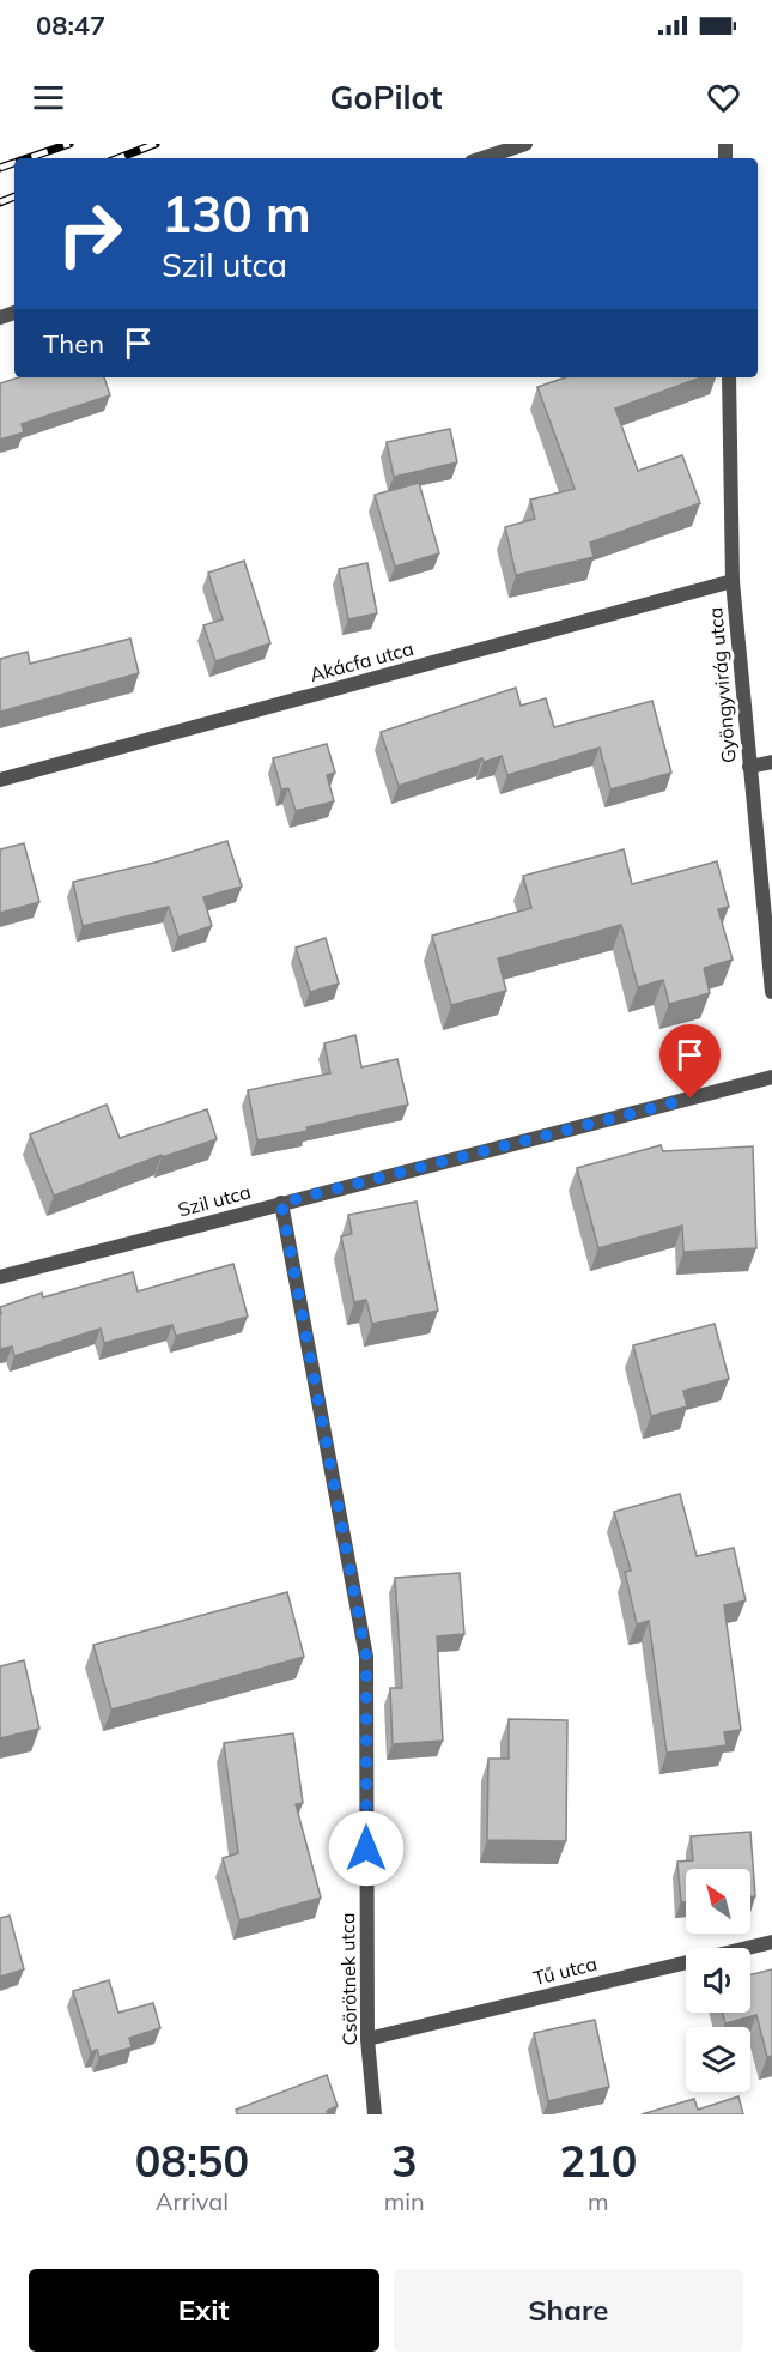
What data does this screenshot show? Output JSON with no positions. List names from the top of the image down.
{
  "streets": {
    "street": [
      "Akácfa utca",
      "Gyöngyvirág utca",
      "Szil utca",
      "Tű utca",
      "Csörötnek utca"
    ]
  },
  "crossings": [
    ["Akácfa utca", "Gyöngyvirág utca"],
    ["Szil utca", "Csörötnek utca"],
    ["Tű utca", "Csörötnek utca"]
  ],
  "north": "top left",
  "page": {
    "status": "08:47",
    "header": "GoPilot",
    "turn": ["130 m", "Szil utca"],
    "then": "Then",
    "eta": [
      "08:50",
      "Arrival",
      "3",
      "min",
      "210",
      "m"
    ],
    "buttons": ["Exit", "Share"]
  }
}
